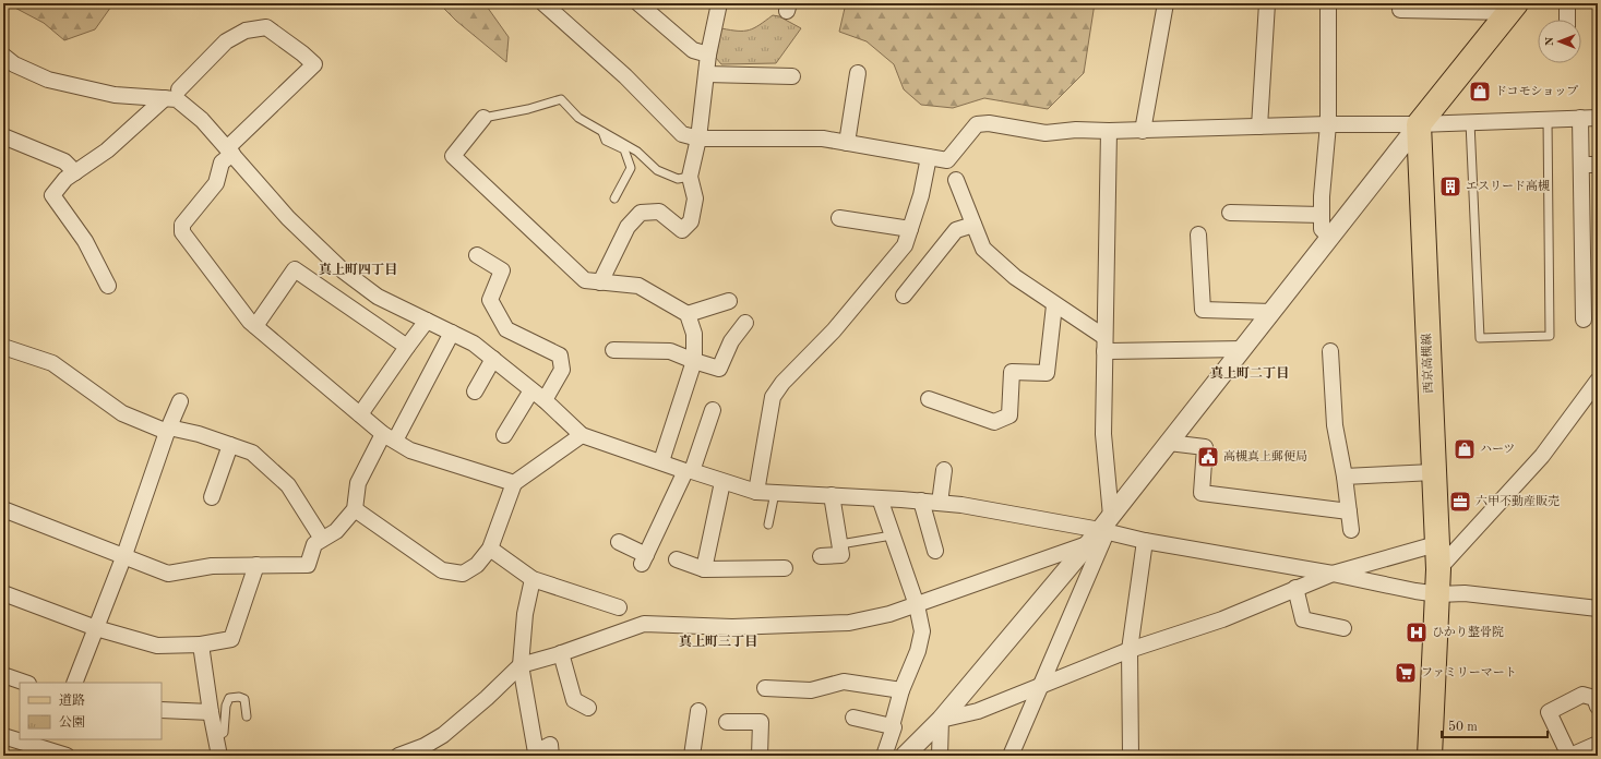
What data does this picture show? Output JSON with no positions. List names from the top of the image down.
{
  "streets": {
    "main road": ["西京高槻線"]
  },
  "districts": ["真上町四丁目", "真上町二丁目", "真上町三丁目"],
  "places": {
    "shop": ["ドコモショップ", "ハーツ"],
    "building": ["エスリード高槻"],
    "public building": ["高槻真上郵便局"],
    "office": ["六甲不動産販売"],
    "hospital": ["ひかり整骨院"],
    "supermarket": ["ファミリーマート"]
  },
  "legend": ["道路", "公園"],
  "scale_bar": "50 m",
  "north": "left"
}
